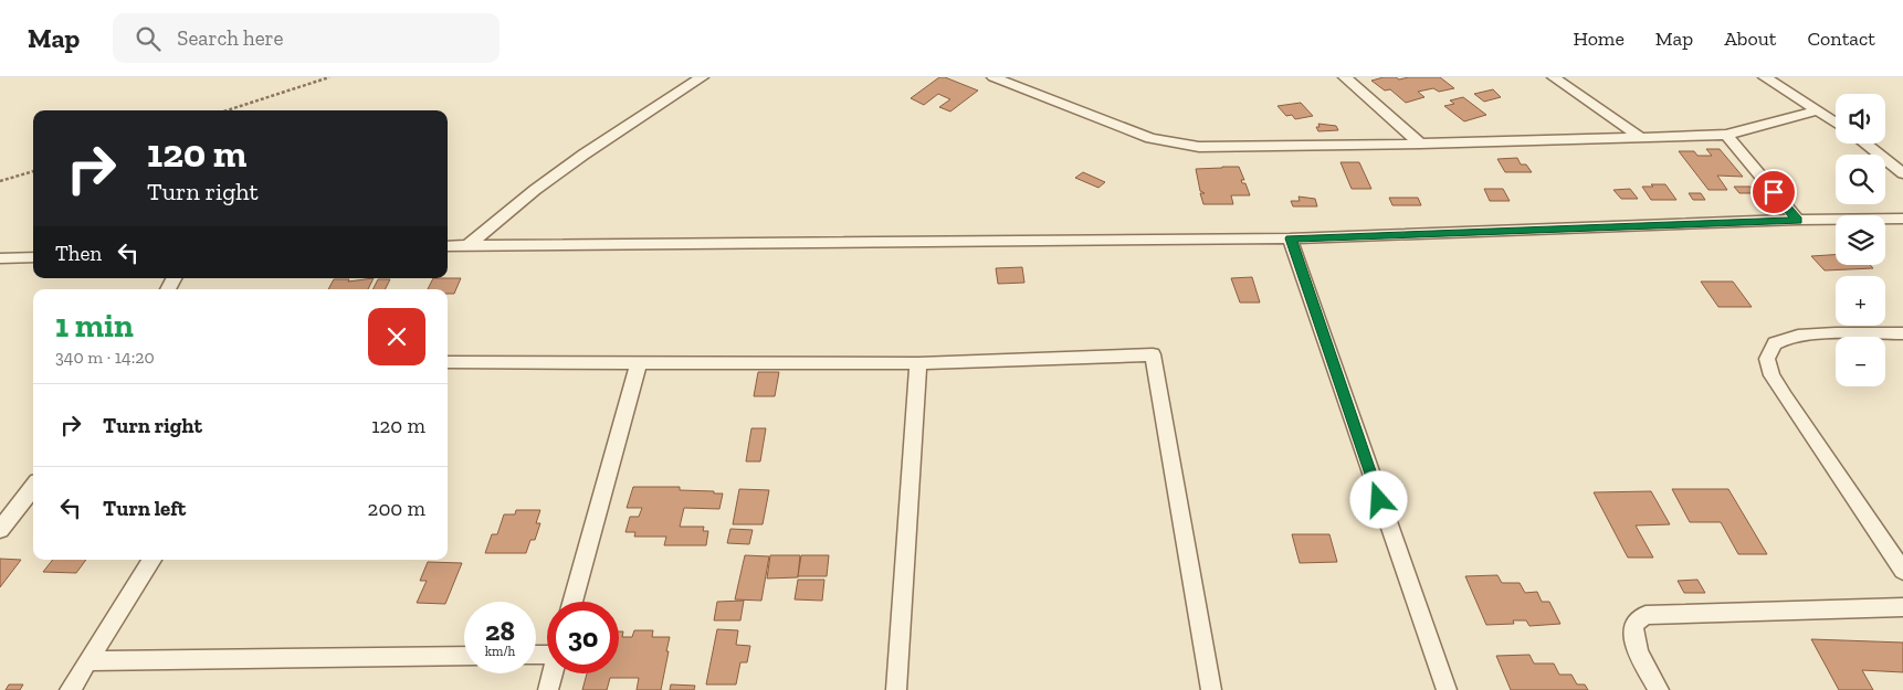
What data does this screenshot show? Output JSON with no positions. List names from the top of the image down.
{
  "page": {
    "header": "Map",
    "search": "Search here",
    "nav": [
      "Home",
      "Map",
      "About",
      "Contact"
    ],
    "map_buttons": ["+", "−"],
    "turn": ["120 m", "Turn right"],
    "then": "Then",
    "heading": ["1 min", "340 m · 14:20"],
    "list": [
      {
        "name": "Turn right",
        "value": "120 m"
      },
      {
        "name": "Turn left",
        "value": "200 m"
      }
    ],
    "speed": "28 km/h",
    "limit": "30"
  }
}
